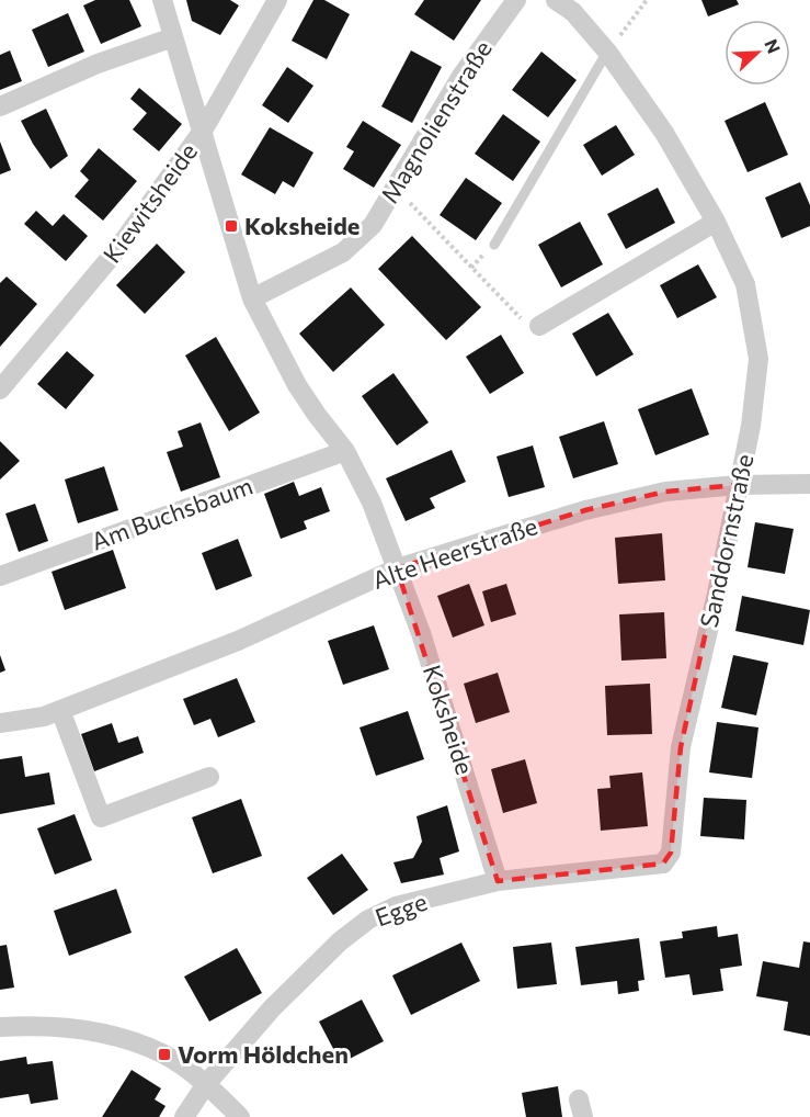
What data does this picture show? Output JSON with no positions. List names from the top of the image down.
{
  "streets": {
    "street": [
      "Magnolienstraße",
      "Kiewitsheide",
      "Am Buchsbaum",
      "Sanddornstraße",
      "Alte Heerstraße",
      "Koksheide",
      "Egge"
    ]
  },
  "crossings": [
    ["Magnolienstraße", "Koksheide"],
    ["Kiewitsheide", "Koksheide"],
    ["Am Buchsbaum", "Koksheide"],
    ["Sanddornstraße", "Alte Heerstraße"],
    ["Sanddornstraße", "Egge"],
    ["Alte Heerstraße", "Koksheide"],
    ["Koksheide", "Egge"]
  ],
  "places": {
    "transit": ["Koksheide", "Vorm Höldchen"]
  },
  "north": "top right"
}
